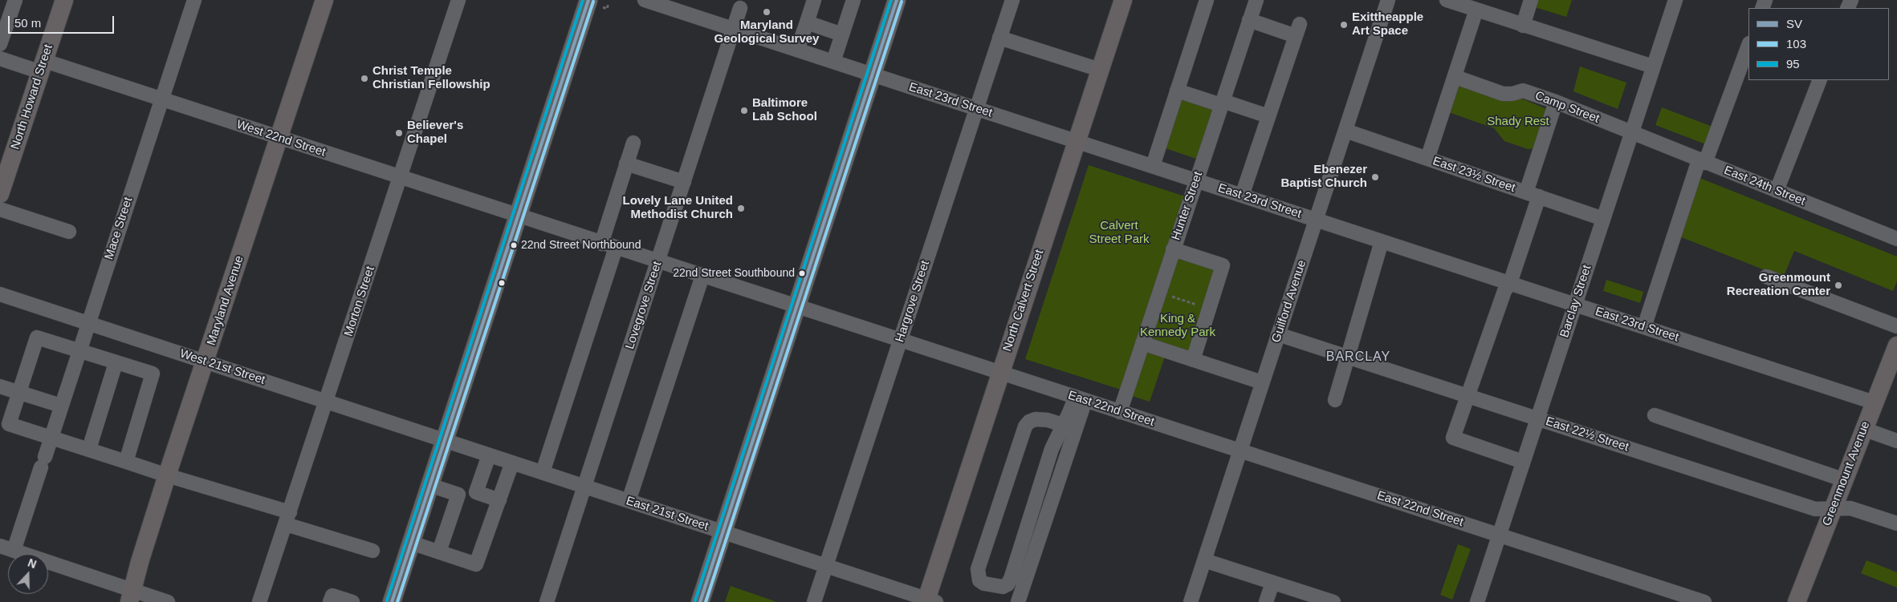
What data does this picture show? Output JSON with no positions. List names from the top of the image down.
{
  "streets": {
    "main road": [
      "North Howard Street",
      "Maryland Avenue",
      "North Calvert Street",
      "Greenmount Avenue"
    ],
    "street": [
      "East 23rd Street",
      "Camp Street",
      "West 22nd Street",
      "East 23½ Street",
      "East 24th Street",
      "Hunter Street",
      "Mace Street",
      "Morton Street",
      "Hargrove Street",
      "Guilford Avenue",
      "Barclay Street",
      "Lovegrove Street",
      "West 21st Street",
      "East 22nd Street",
      "East 22½ Street",
      "East 21st Street"
    ]
  },
  "crossings": [
    ["North Howard Street", "West 22nd Street"],
    ["East 23rd Street", "Hunter Street"],
    ["East 23rd Street", "North Calvert Street"],
    ["East 23rd Street", "Hargrove Street"],
    ["East 23rd Street", "Guilford Avenue"],
    ["East 23rd Street", "Barclay Street"],
    ["East 23rd Street", "Lovegrove Street"],
    ["East 23rd Street", "Greenmount Avenue"],
    ["Camp Street", "East 24th Street"],
    ["Camp Street", "Barclay Street"],
    ["West 22nd Street", "Mace Street"],
    ["West 22nd Street", "Maryland Avenue"],
    ["West 22nd Street", "Morton Street"],
    ["West 22nd Street", "East 22nd Street"],
    ["East 23½ Street", "Guilford Avenue"],
    ["East 23½ Street", "Barclay Street"],
    ["East 24th Street", "Barclay Street"],
    ["Hunter Street", "East 22nd Street"],
    ["Mace Street", "West 21st Street"],
    ["Maryland Avenue", "West 21st Street"],
    ["North Calvert Street", "East 22nd Street"],
    ["North Calvert Street", "East 21st Street"],
    ["Morton Street", "West 21st Street"],
    ["Hargrove Street", "East 22nd Street"],
    ["Hargrove Street", "East 21st Street"],
    ["Guilford Avenue", "East 22nd Street"],
    ["Guilford Avenue", "East 22½ Street"],
    ["Barclay Street", "East 22nd Street"],
    ["Barclay Street", "East 22½ Street"],
    ["Lovegrove Street", "East 22nd Street"],
    ["Lovegrove Street", "East 21st Street"],
    ["West 21st Street", "East 21st Street"],
    ["East 22½ Street", "Greenmount Avenue"]
  ],
  "districts": ["BARCLAY"],
  "parks": ["Shady Rest", "Calvert Street Park", "King & Kennedy Park"],
  "places": [
    "Maryland Geological Survey",
    "Exittheapple Art Space",
    "Christ Temple Christian Fellowship",
    "Baltimore Lab School",
    "Believer's Chapel",
    "Ebenezer Baptist Church",
    "Lovely Lane United Methodist Church",
    "22nd Street Northbound",
    "22nd Street Southbound",
    "Greenmount Recreation Center"
  ],
  "lines": ["transit line SV", "transit line 95", "transit line 103"],
  "legend": ["SV", "103", "95"],
  "scale_bar": "50 m",
  "north": "top"
}
